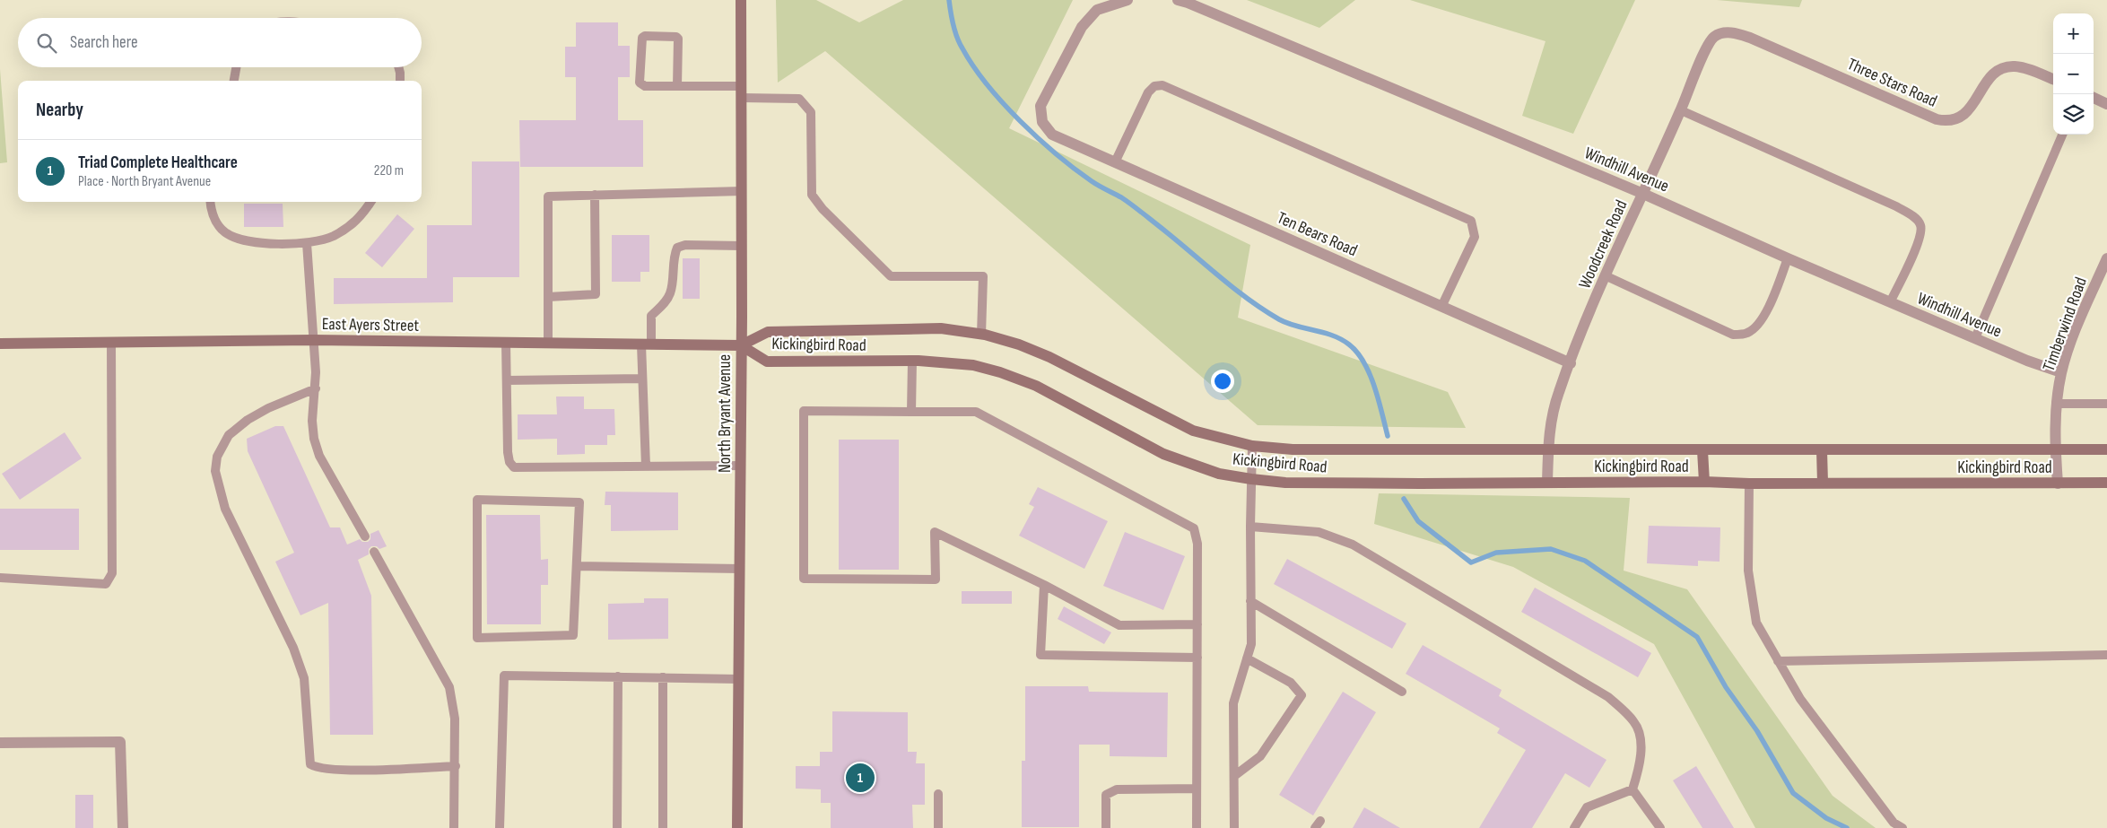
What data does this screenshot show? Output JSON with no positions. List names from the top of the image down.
{
  "streets": {
    "street": [
      "Three Stars Road",
      "Windhill Avenue",
      "Ten Bears Road",
      "Woodcreek Road",
      "East Ayers Street",
      "Timberwind Road",
      "Kickingbird Road",
      "North Bryant Avenue"
    ]
  },
  "crossings": [
    ["Three Stars Road", "Woodcreek Road"],
    ["Windhill Avenue", "Woodcreek Road"],
    ["Windhill Avenue", "Timberwind Road"],
    ["Ten Bears Road", "Woodcreek Road"],
    ["Woodcreek Road", "Kickingbird Road"],
    ["East Ayers Street", "Kickingbird Road"],
    ["East Ayers Street", "North Bryant Avenue"],
    ["Timberwind Road", "Kickingbird Road"],
    ["Kickingbird Road", "North Bryant Avenue"]
  ],
  "page": {
    "map_buttons": ["+", "−"],
    "search": "Search here",
    "heading": "Nearby",
    "list": [
      {
        "mark": "1",
        "name": "Triad Complete Healthcare",
        "note": "Place · North Bryant Avenue",
        "value": "220 m"
      }
    ],
    "pins": "1"
  }
}
